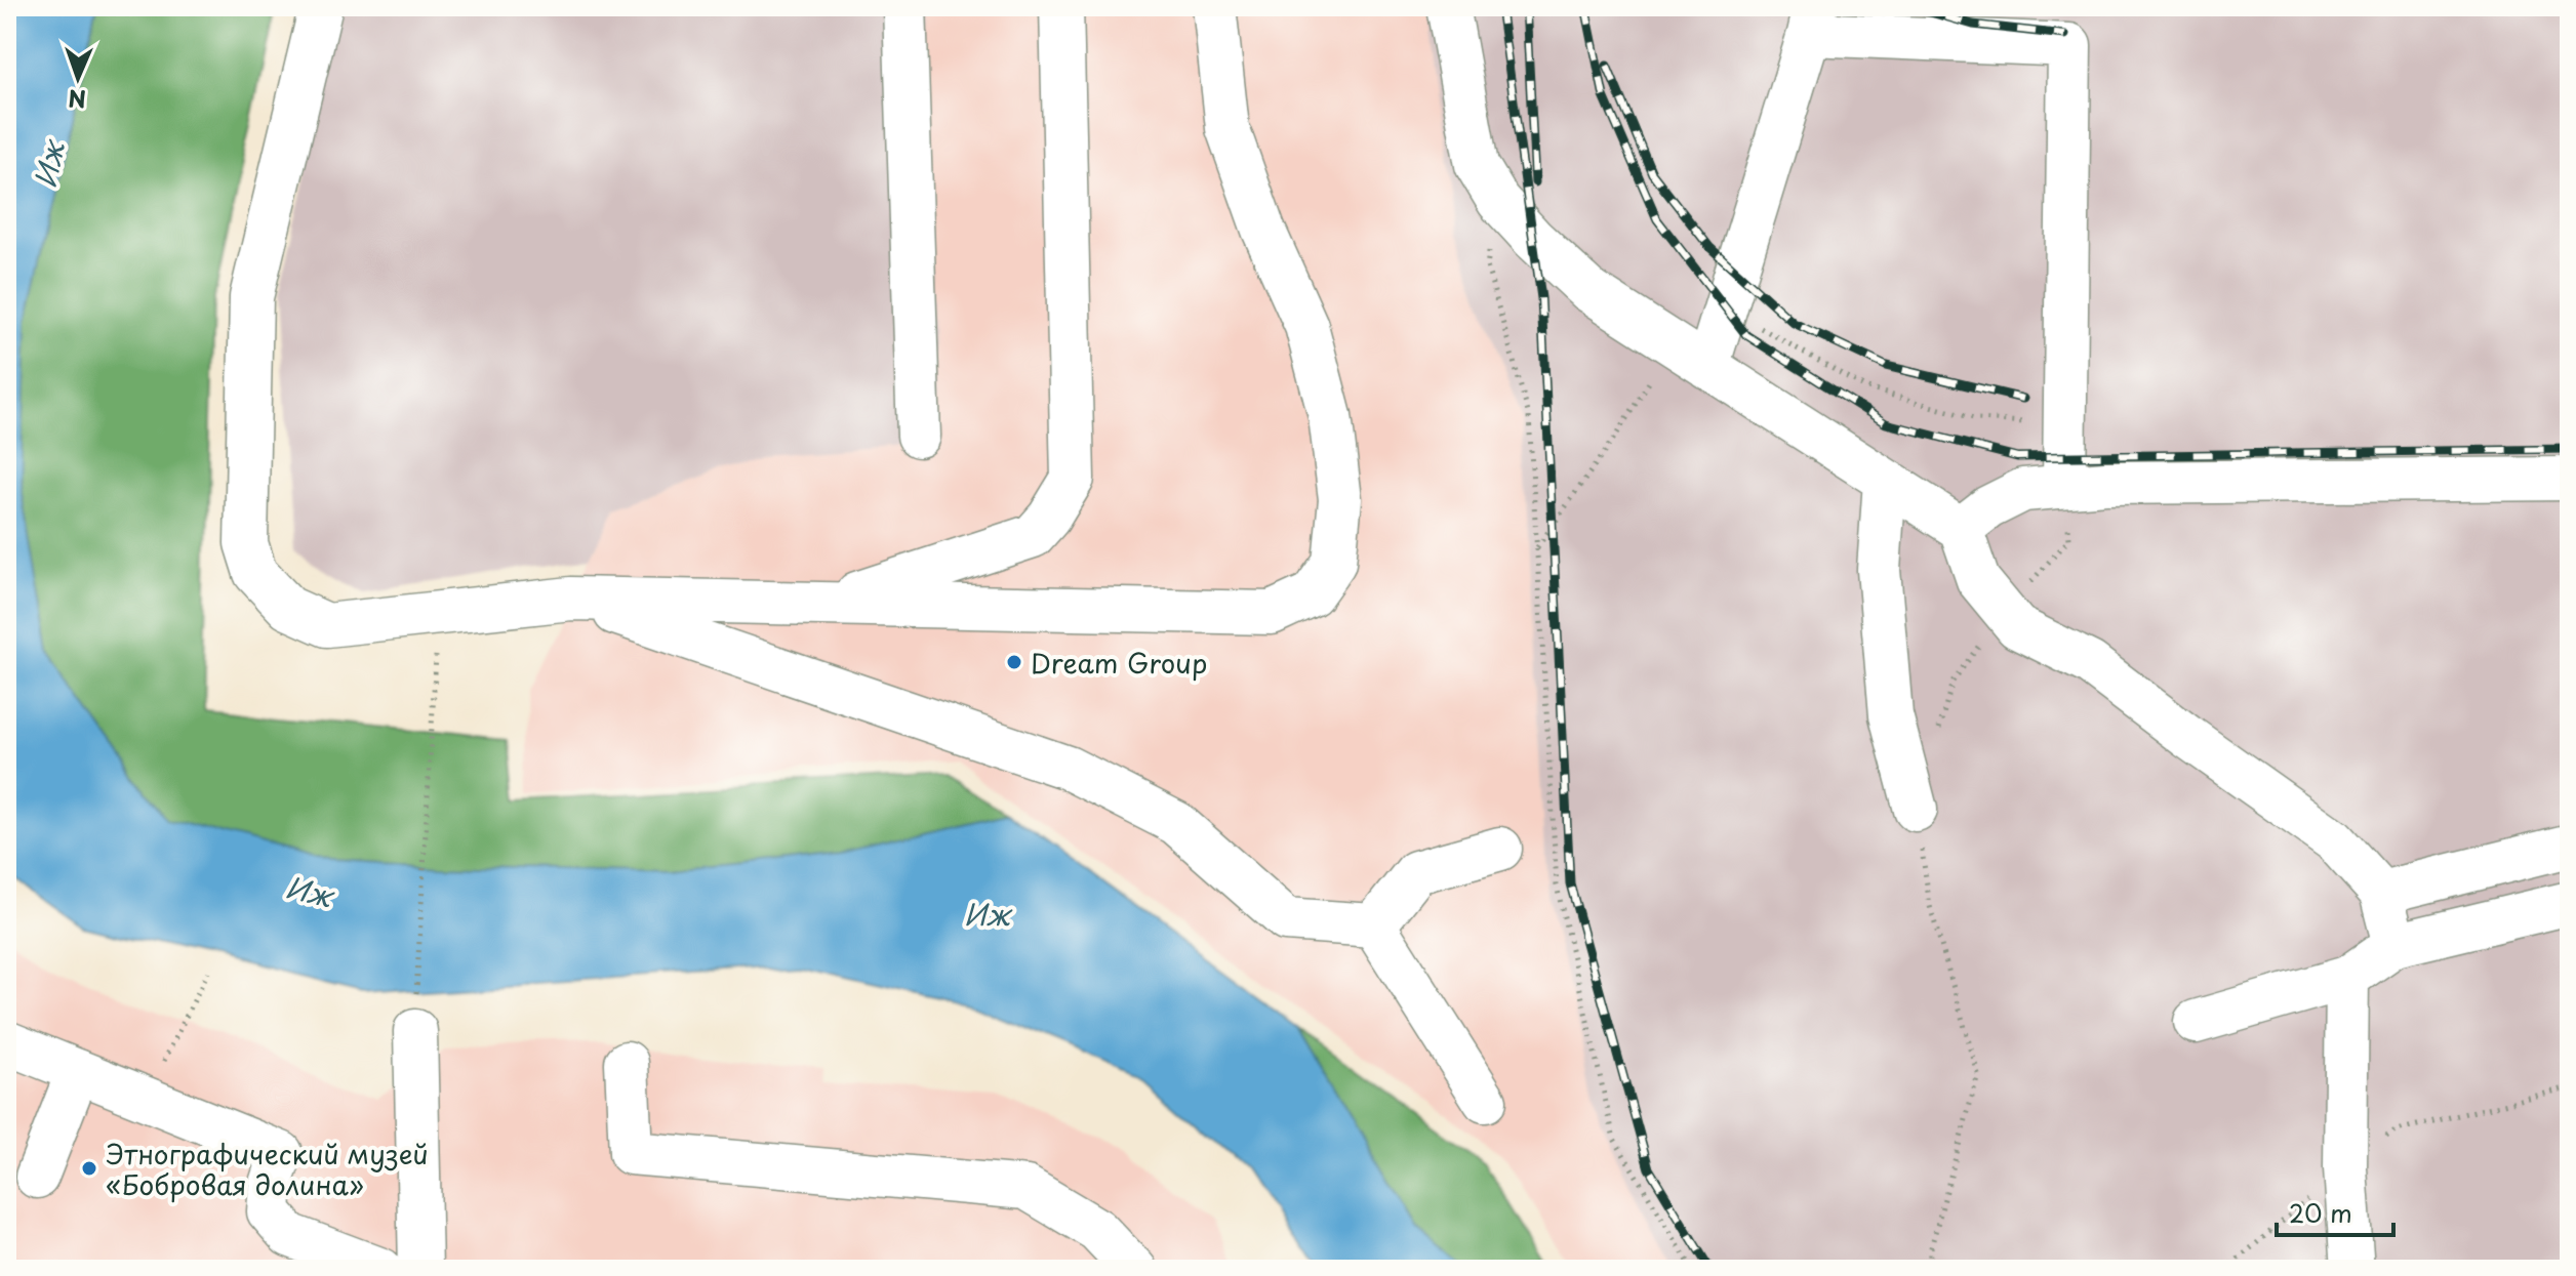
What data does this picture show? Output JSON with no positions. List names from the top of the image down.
{
  "water": ["Иж"],
  "places": ["Dream Group", "Этнографический музей «Бобровая долина»"],
  "scale_bar": "20 m",
  "north": "bottom"
}
